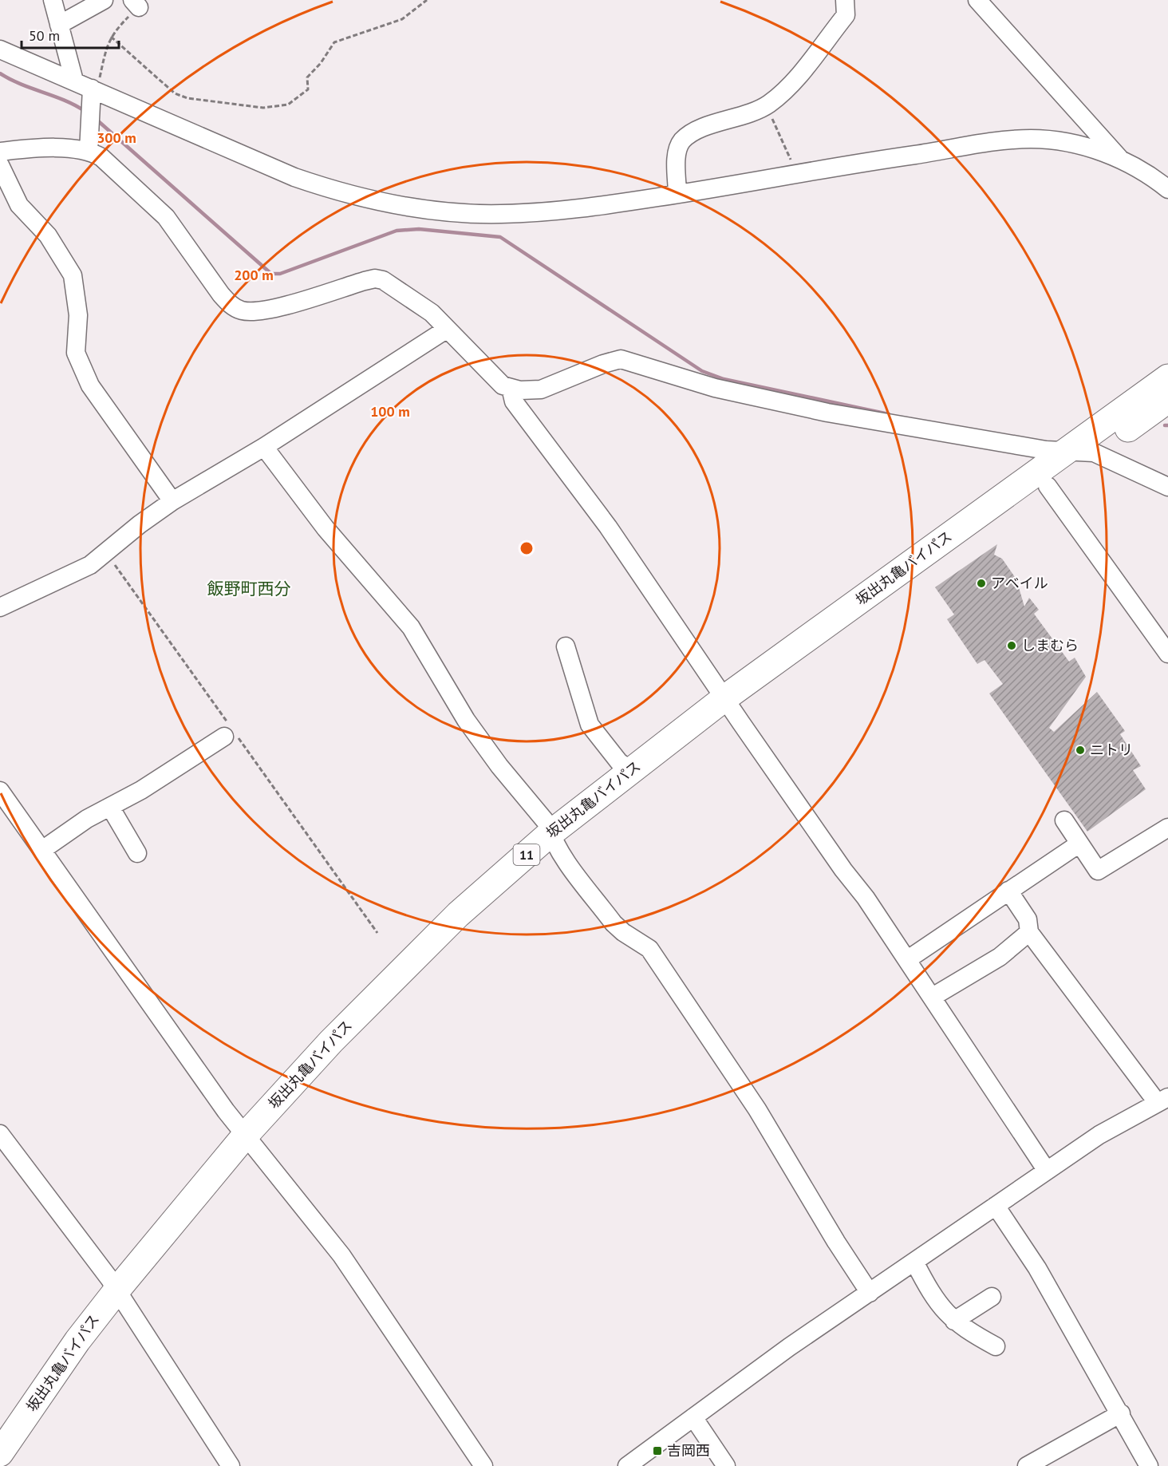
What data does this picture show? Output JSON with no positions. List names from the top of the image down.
{
  "streets": {
    "highway": ["坂出丸亀バイパス", "11"]
  },
  "districts": ["飯野町西分"],
  "places": {
    "other": ["アベイル", "しまむら", "ニトリ"],
    "transit": ["吉岡西"]
  },
  "scale_bar": "50 m",
  "rings": ["300 m", "200 m", "100 m"]
}
